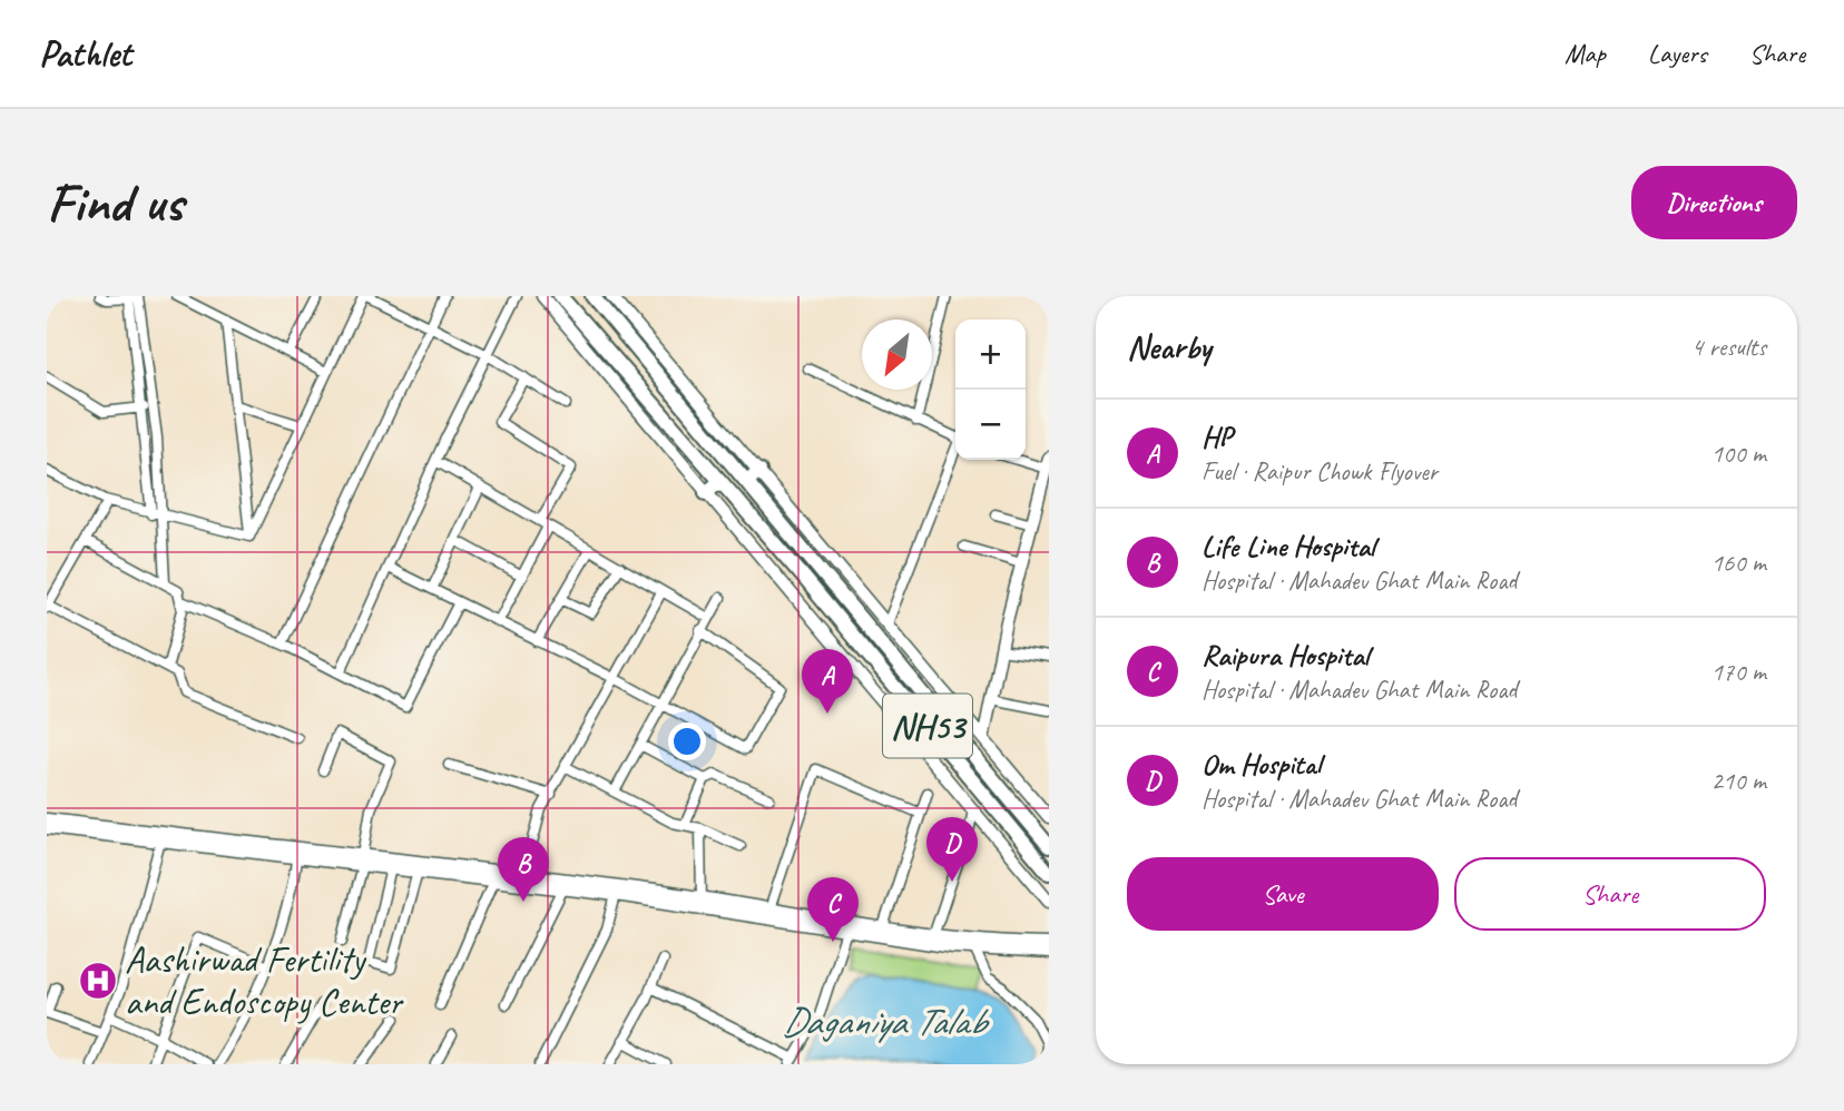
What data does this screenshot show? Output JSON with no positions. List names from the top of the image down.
{
  "streets": {
    "highway": ["NH53"]
  },
  "water": ["Daganiya Talab"],
  "places": {
    "hospital": ["Aashirwad Fertility and Endoscopy Center"]
  },
  "north": "bottom left",
  "page": {
    "header": "Pathlet",
    "nav": ["Map", "Layers", "Share"],
    "buttons": [
      "Directions",
      ["Save", "Share"]
    ],
    "title": "Find us",
    "heading": ["Nearby", "4 results"],
    "map_buttons": ["+", "−"],
    "list": [
      {
        "mark": "A",
        "name": "HP",
        "note": "Fuel · Raipur Chowk Flyover",
        "value": "100 m"
      },
      {
        "mark": "B",
        "name": "Life Line Hospital",
        "note": "Hospital · Mahadev Ghat Main Road",
        "value": "160 m"
      },
      {
        "mark": "C",
        "name": "Raipura Hospital",
        "note": "Hospital · Mahadev Ghat Main Road",
        "value": "170 m"
      },
      {
        "mark": "D",
        "name": "Om Hospital",
        "note": "Hospital · Mahadev Ghat Main Road",
        "value": "210 m"
      }
    ],
    "pins": [
      "A",
      "D",
      "B",
      "C"
    ]
  }
}
